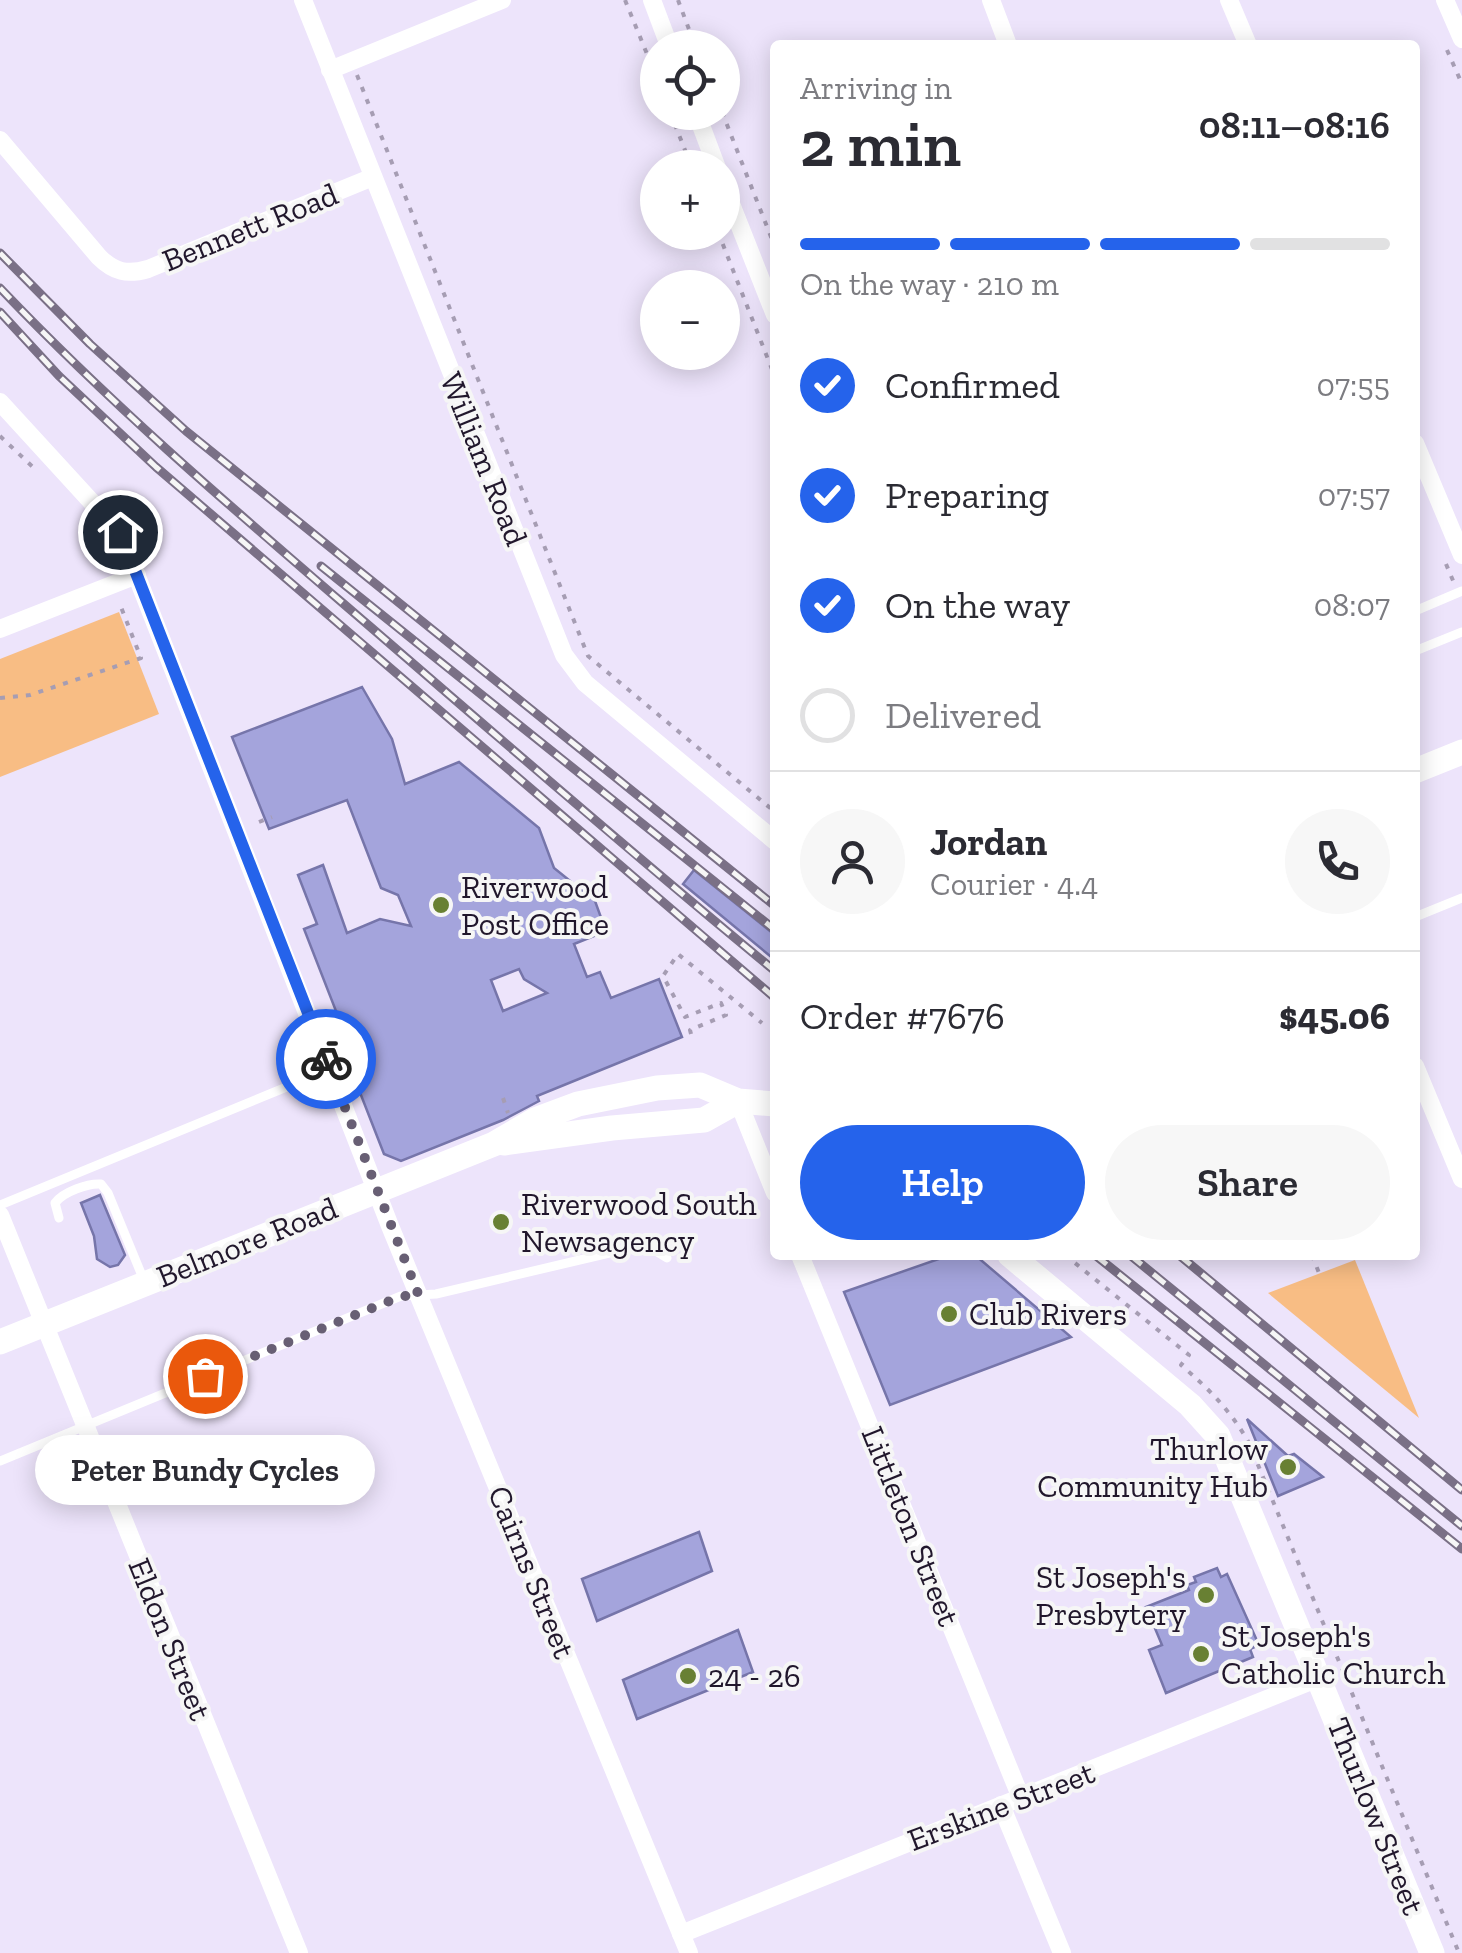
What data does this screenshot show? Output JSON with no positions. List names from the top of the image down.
{
  "streets": {
    "main road": ["Belmore Road", "Thurlow Street"],
    "street": [
      "Bennett Road",
      "William Road",
      "Littleton Street",
      "Cairns Street",
      "Eldon Street",
      "Erskine Street"
    ]
  },
  "crossings": [
    ["Bennett Road", "William Road"],
    ["Belmore Road", "Cairns Street"],
    ["Belmore Road", "Eldon Street"],
    ["Littleton Street", "Erskine Street"],
    ["Cairns Street", "Erskine Street"],
    ["Erskine Street", "Thurlow Street"]
  ],
  "places": [
    "Riverwood Post Office",
    "Riverwood South Newsagency",
    "Club Rivers",
    "Peter Bundy Cycles",
    "Thurlow Community Hub",
    "St Joseph's Presbytery",
    "St Joseph's Catholic Church",
    "24 - 26"
  ],
  "page": {
    "map_buttons": ["+", "−"],
    "heading": ["2 min", "Arriving in", "08:11–08:16"],
    "panel": [
      "Jordan",
      "Courier · 4.4",
      "Order #7676",
      "$45.06"
    ],
    "bar": "On the way · 210 m",
    "list": [
      ["Confirmed", "07:55"],
      ["Preparing", "07:57"],
      ["On the way", "08:07"],
      "Delivered"
    ],
    "buttons": ["Help", "Share"],
    "bubble": "Peter Bundy Cycles"
  }
}
